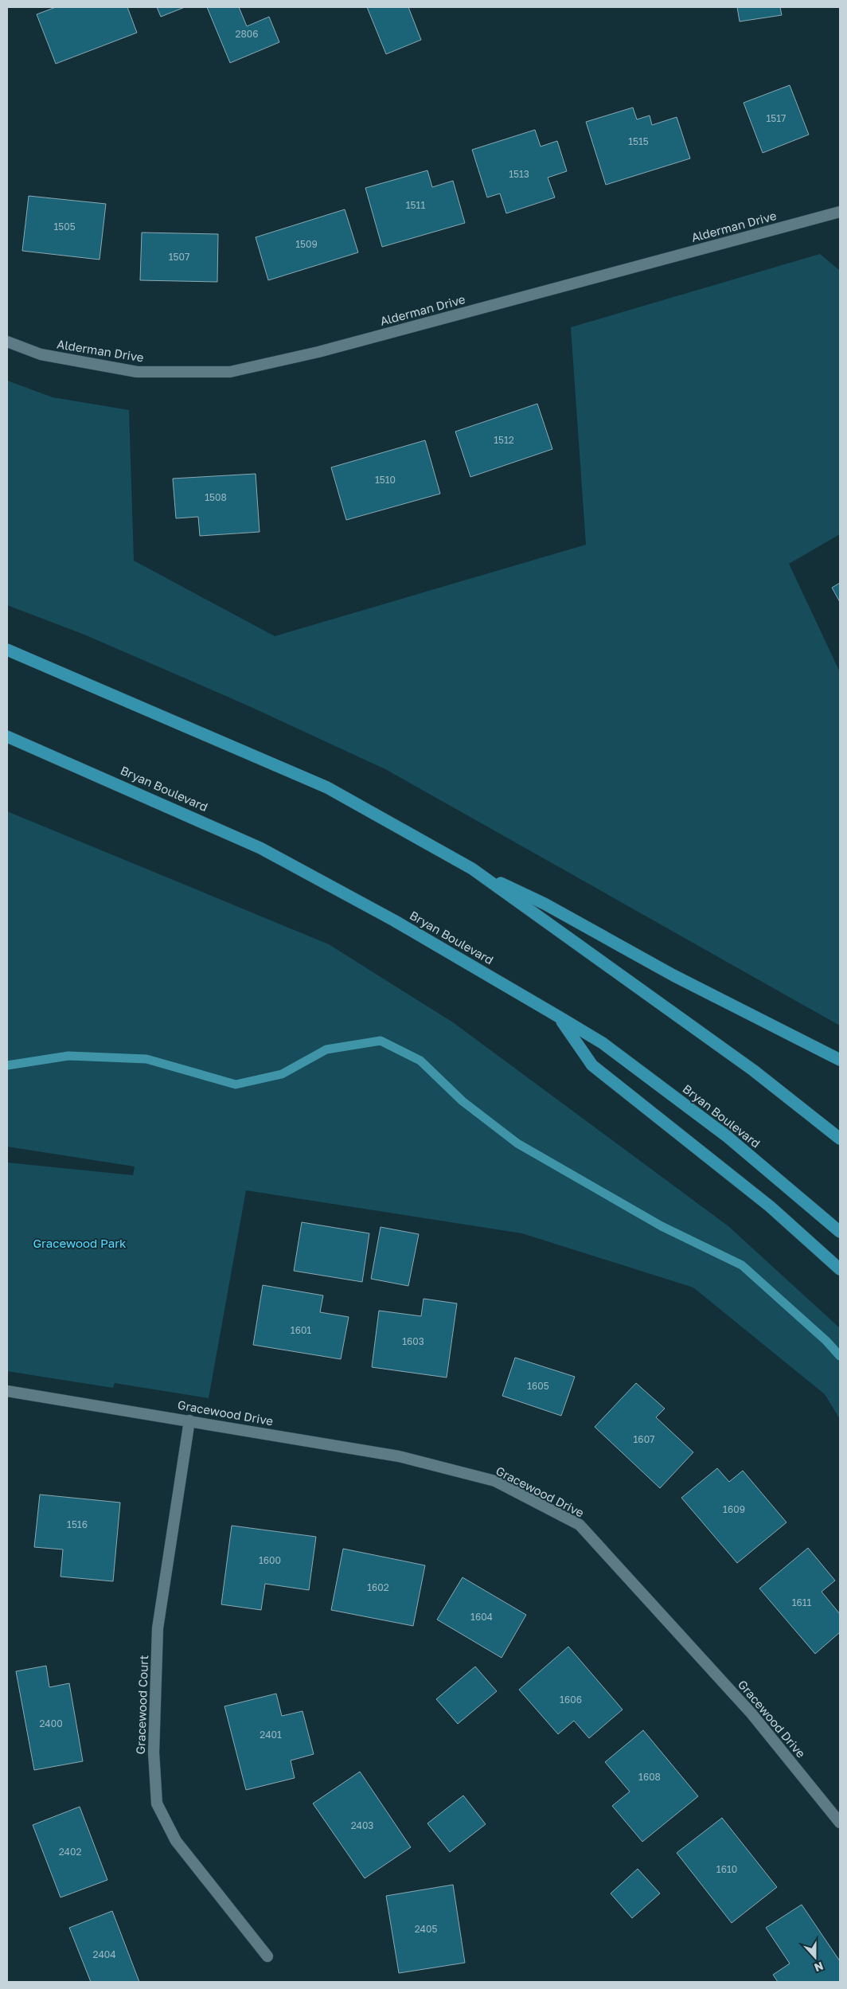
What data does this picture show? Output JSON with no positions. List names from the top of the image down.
{
  "streets": {
    "highway": ["Bryan Boulevard"],
    "street": ["Alderman Drive", "Gracewood Drive", "Gracewood Court"]
  },
  "crossings": [
    ["Gracewood Drive", "Gracewood Court"]
  ],
  "parks": ["Gracewood Park"],
  "house_numbers": [
    "2806",
    "1517",
    "1515",
    "1513",
    "1511",
    "1505",
    "1509",
    "1507",
    "1512",
    "1510",
    "1508",
    "1601",
    "1603",
    "1605",
    "1607",
    "1609",
    "1516",
    "1600",
    "1602",
    "1611",
    "1604",
    "1606",
    "2400",
    "2401",
    "1608",
    "2403",
    "2402",
    "1610",
    "2405",
    "2404"
  ],
  "north": "bottom"
}
